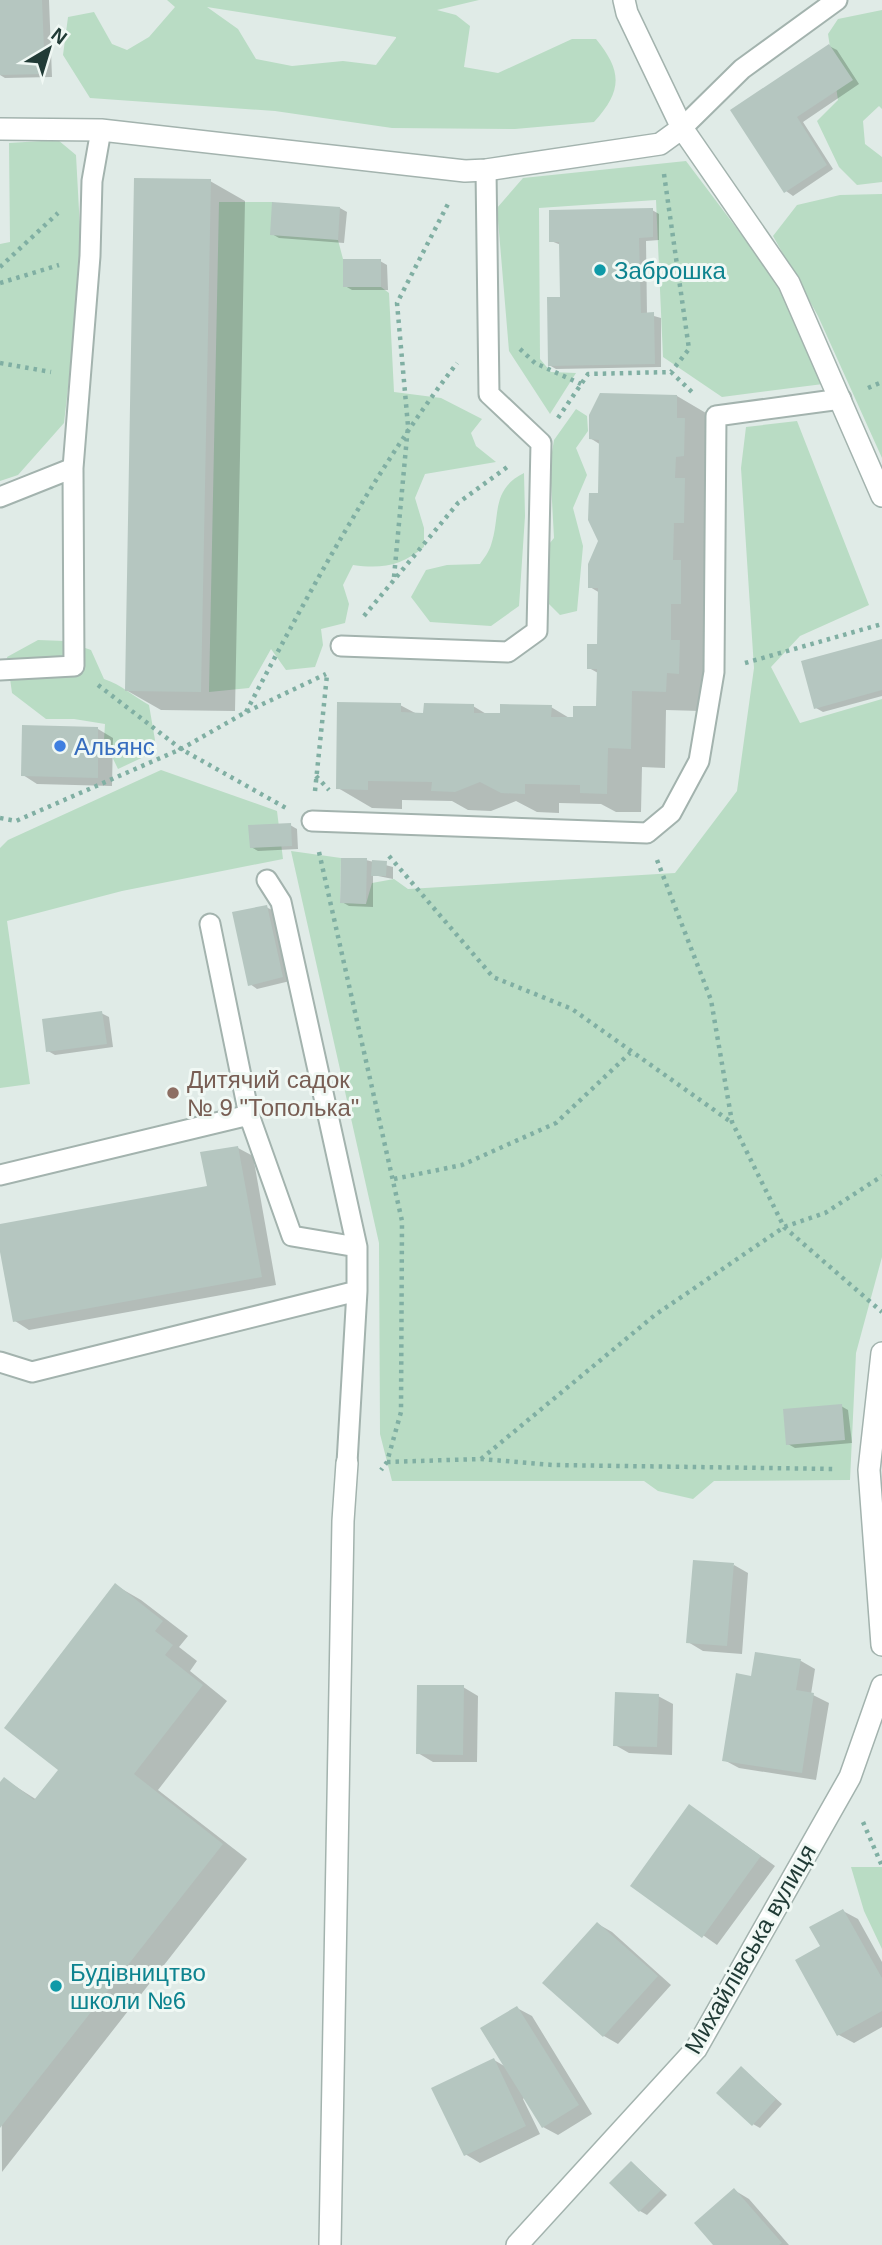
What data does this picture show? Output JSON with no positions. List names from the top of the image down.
{
  "streets": {
    "street": ["Михайлівська вулиця"]
  },
  "places": [
    "Заброшка",
    "Альянс",
    "Дитячий садок № 9 \"Тополька\"",
    "Будівництво школи №6"
  ],
  "north": "top right"
}
